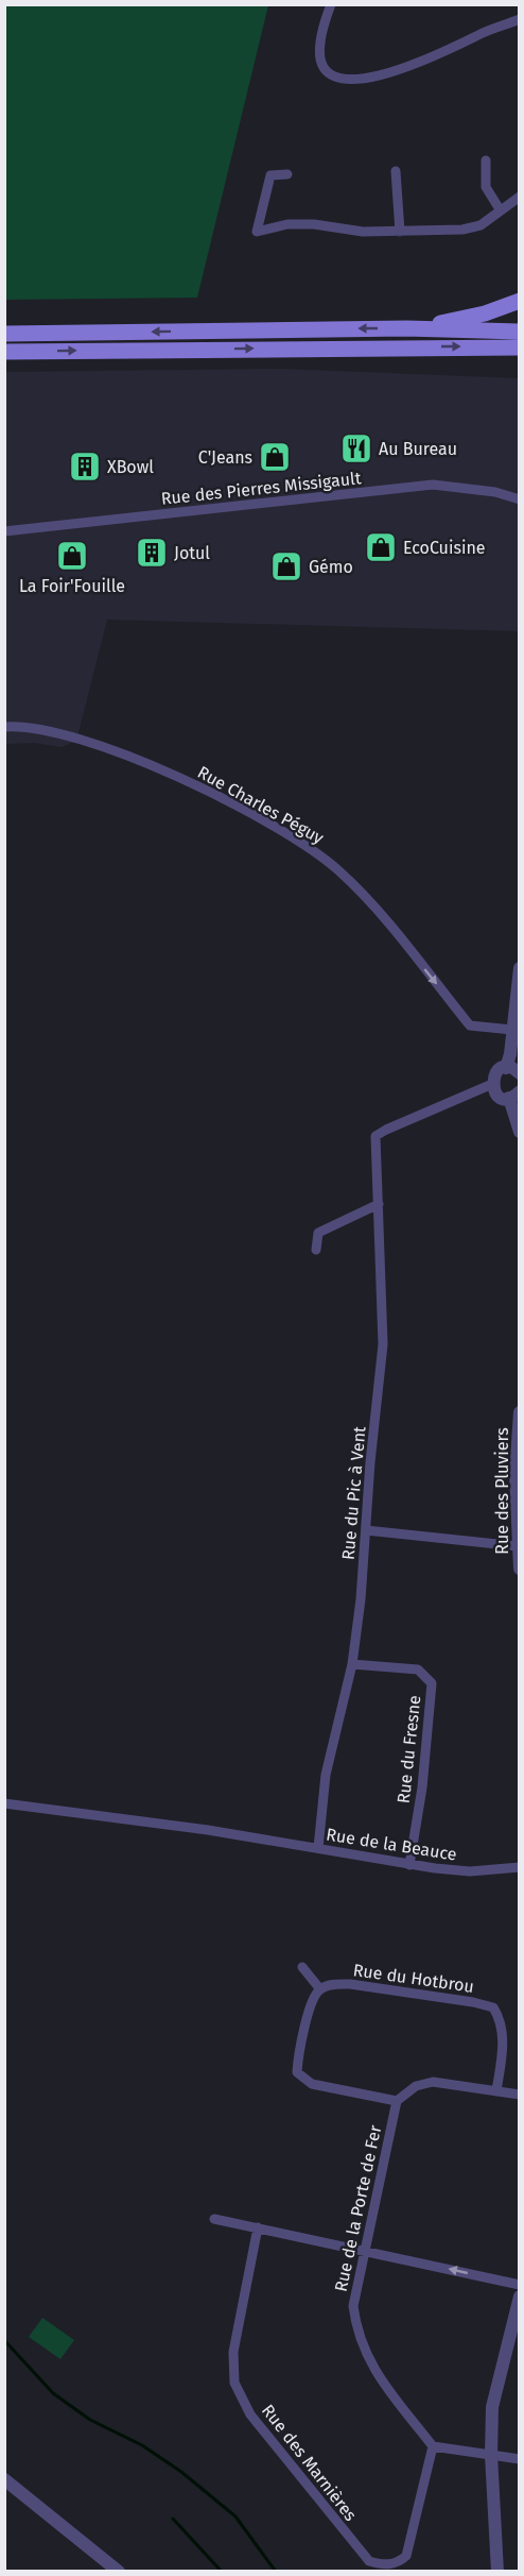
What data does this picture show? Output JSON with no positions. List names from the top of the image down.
{
  "streets": {
    "street": [
      "Rue des Pierres Missigault",
      "Rue Charles Péguy",
      "Rue des Pluviers",
      "Rue du Pic à Vent",
      "Rue du Fresne",
      "Rue de la Beauce",
      "Rue du Hotbrou",
      "Rue de la Porte de Fer",
      "Rue des Marnières"
    ]
  },
  "crossings": [
    ["Rue du Pic à Vent", "Rue du Fresne"],
    ["Rue du Pic à Vent", "Rue de la Beauce"],
    ["Rue du Fresne", "Rue de la Beauce"],
    ["Rue de la Porte de Fer", "Rue des Marnières"]
  ],
  "one_way": ["Rue Charles Péguy"],
  "places": {
    "restaurant": ["Au Bureau"],
    "shop": [
      "C'Jeans",
      "EcoCuisine",
      "La Foir'Fouille",
      "Gémo"
    ],
    "building": ["XBowl", "Jotul"]
  }
}
